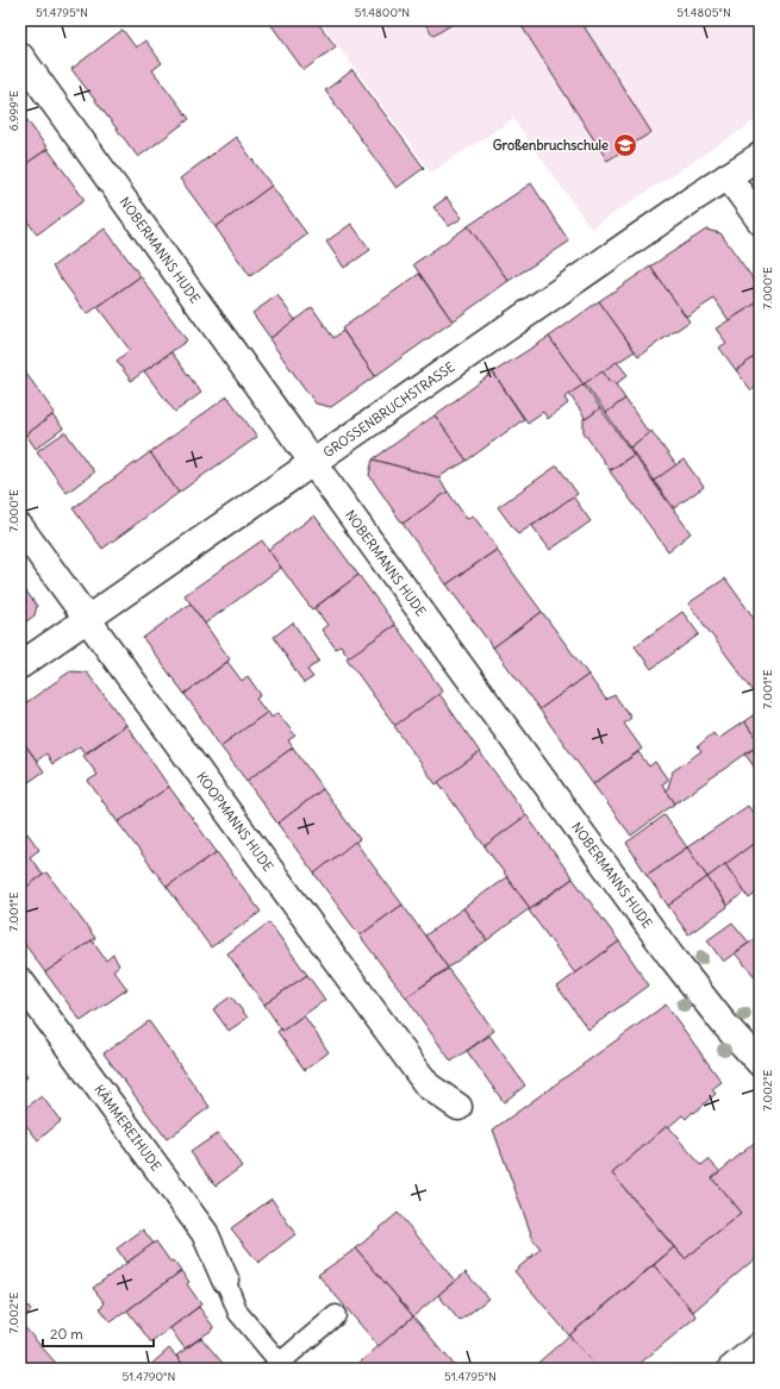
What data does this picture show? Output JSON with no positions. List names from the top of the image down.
{
  "streets": {
    "street": [
      "NOBERMANNS HUDE",
      "GROSSENBRUCHSTRASSE",
      "KOOPMANNS HUDE",
      "KÄMMEREIHUDE"
    ]
  },
  "crossings": [
    ["NOBERMANNS HUDE", "GROSSENBRUCHSTRASSE"],
    ["GROSSENBRUCHSTRASSE", "KOOPMANNS HUDE"]
  ],
  "places": {
    "school or university": ["Großenbruchschule"]
  },
  "scale_bar": "20 m",
  "coordinates": [
    "51.4795°N",
    "51.4800°N",
    "51.4805°N",
    "6.999°E",
    "7.000°E",
    "7.001°E",
    "7.002°E",
    "51.4790°N"
  ]
}
